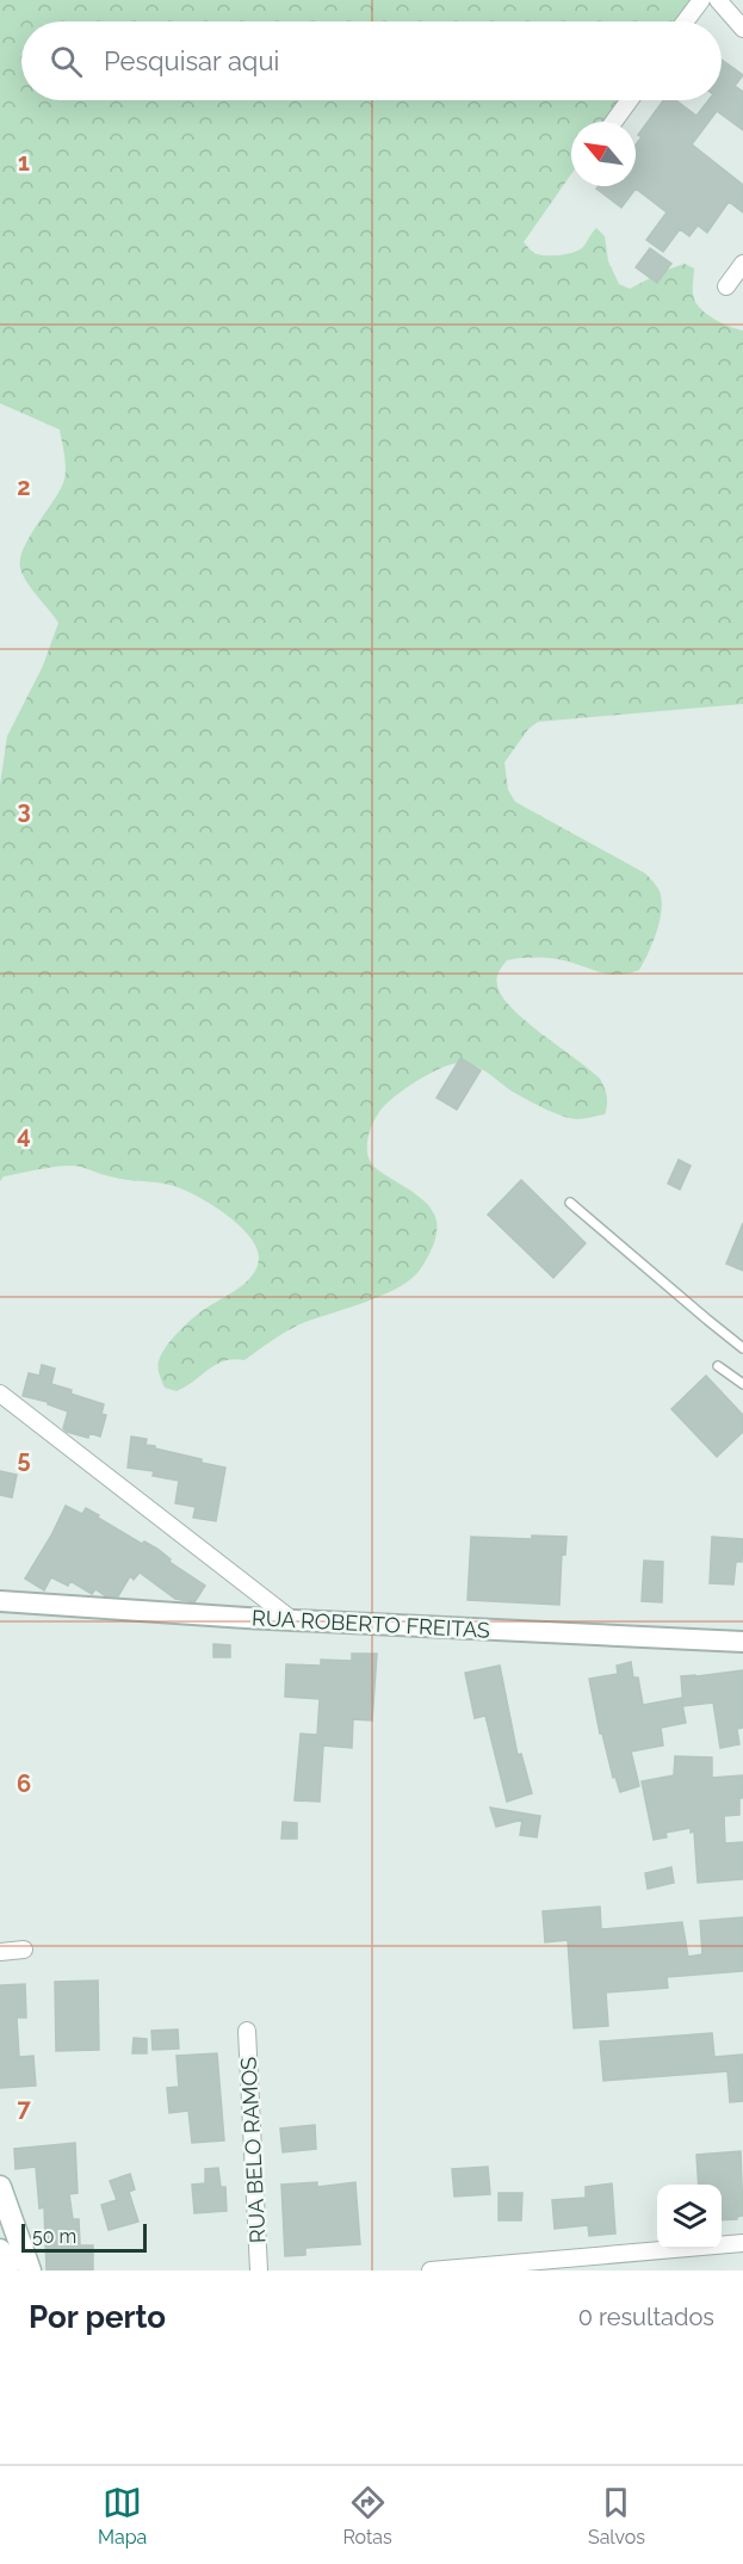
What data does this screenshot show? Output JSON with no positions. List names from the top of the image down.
{
  "streets": {
    "street": ["RUA ROBERTO FREITAS", "RUA BELO RAMOS"]
  },
  "scale_bar": "50 m",
  "north": "top left",
  "page": {
    "search": "Pesquisar aqui",
    "scale": "50 m",
    "heading": ["Por perto", "0 resultados"],
    "nav": ["Mapa", "Rotas", "Salvos"]
  },
  "grid": {
    "rows": [
      "1",
      "2",
      "3",
      "4",
      "5",
      "6",
      "7"
    ]
  }
}
